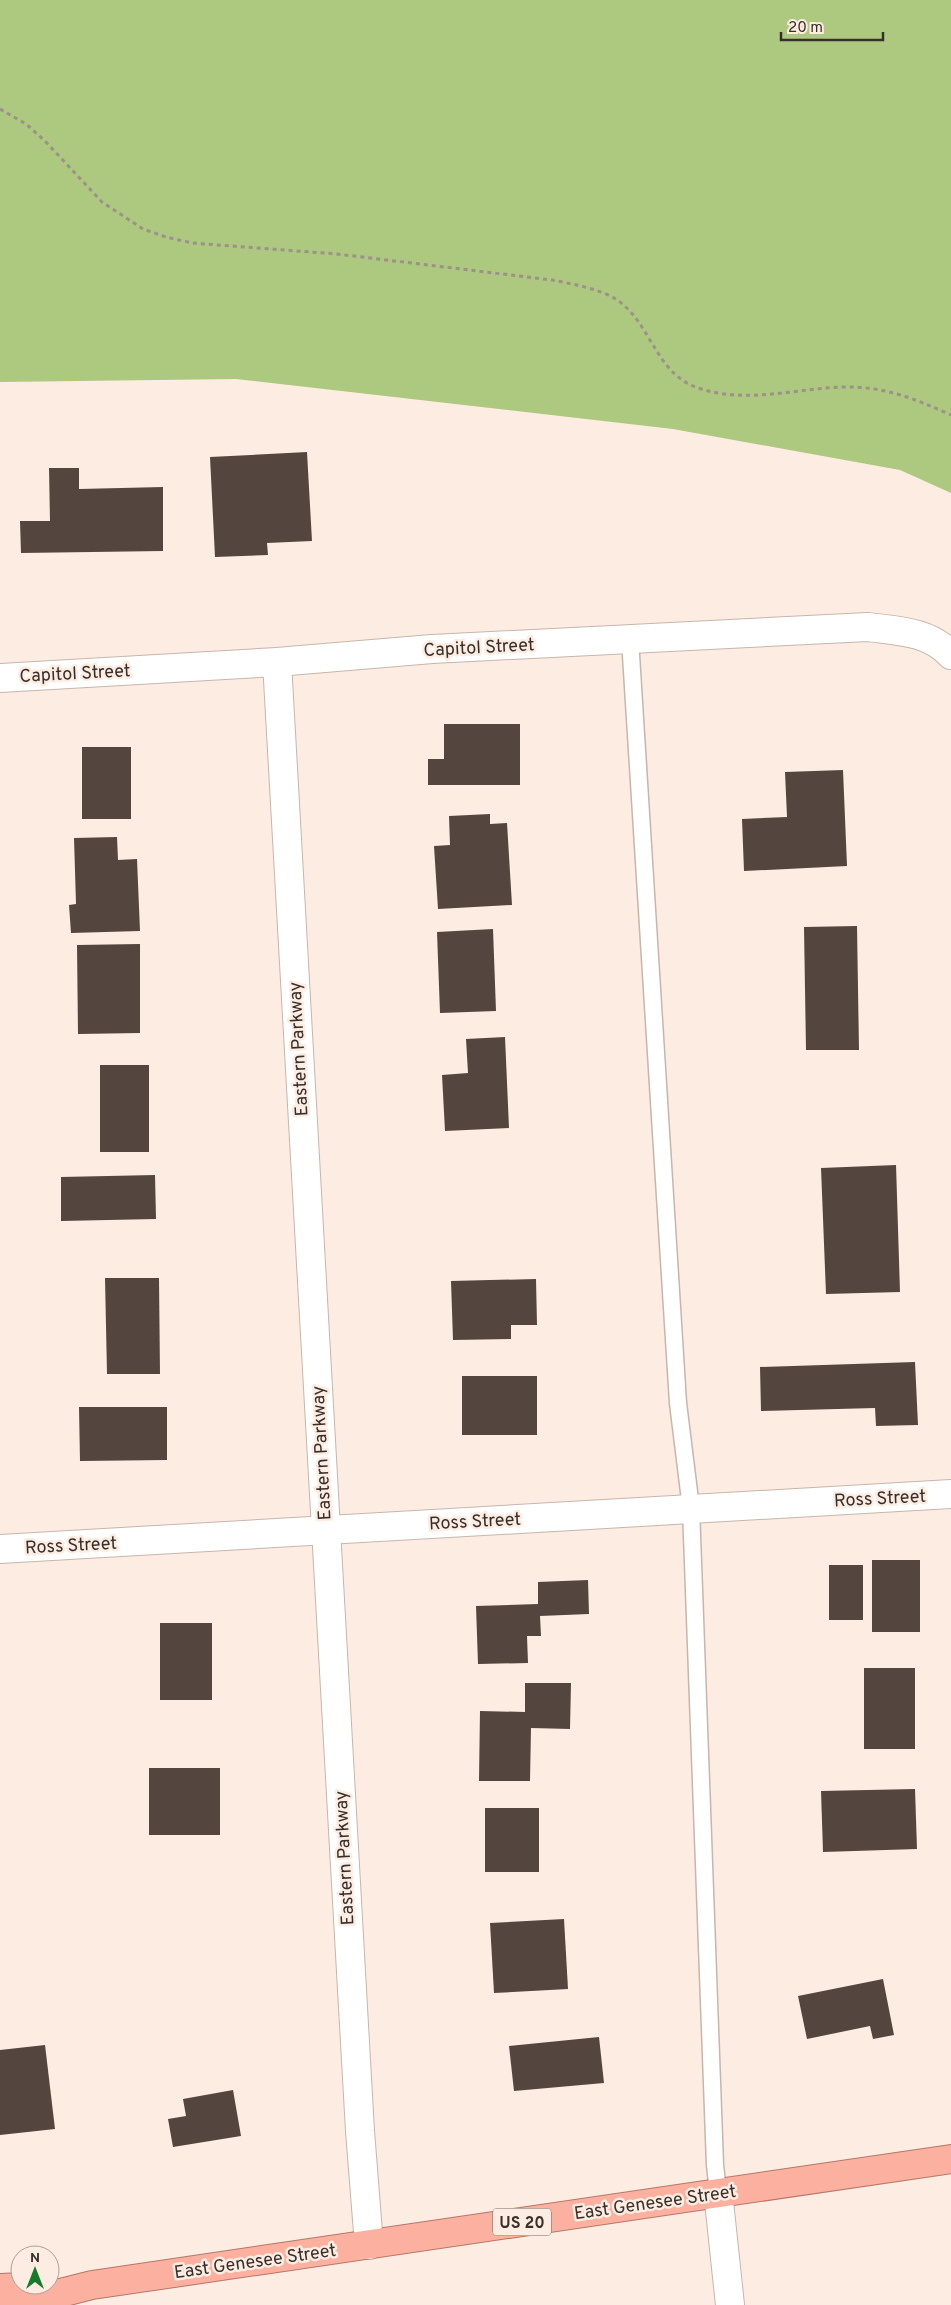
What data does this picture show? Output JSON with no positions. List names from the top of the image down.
{
  "streets": {
    "highway": ["East Genesee Street", "US 20"],
    "street": ["Capitol Street", "Eastern Parkway", "Ross Street"]
  },
  "crossings": [
    ["Capitol Street", "Eastern Parkway"],
    ["Eastern Parkway", "Ross Street"],
    ["Eastern Parkway", "East Genesee Street"]
  ],
  "scale_bar": "20 m",
  "north": "top"
}
